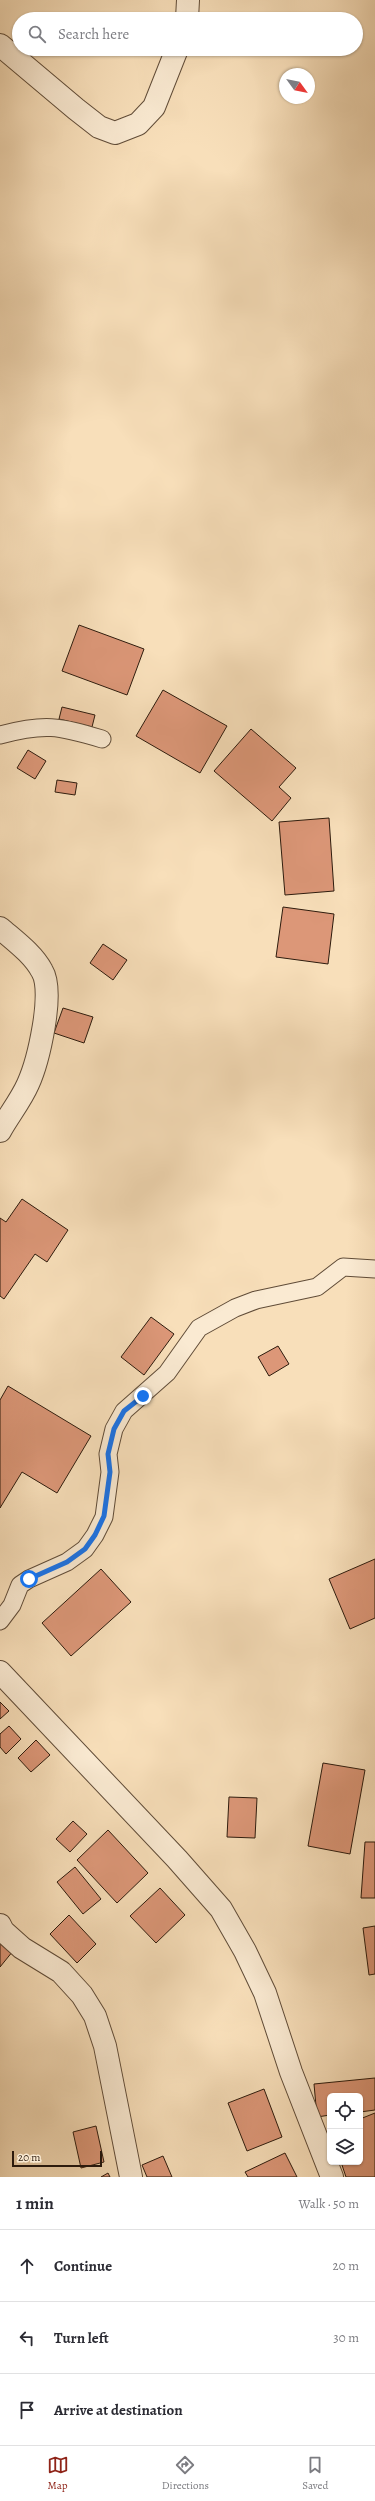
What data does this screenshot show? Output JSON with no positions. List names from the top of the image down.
{
  "scale_bar": "20 m",
  "north": "bottom right",
  "page": {
    "search": "Search here",
    "scale": "20 m",
    "heading": ["1 min", "Walk · 50 m"],
    "list": [
      ["Continue", "20 m"],
      ["Turn left", "30 m"],
      "Arrive at destination"
    ],
    "nav": ["Map", "Directions", "Saved"]
  }
}
